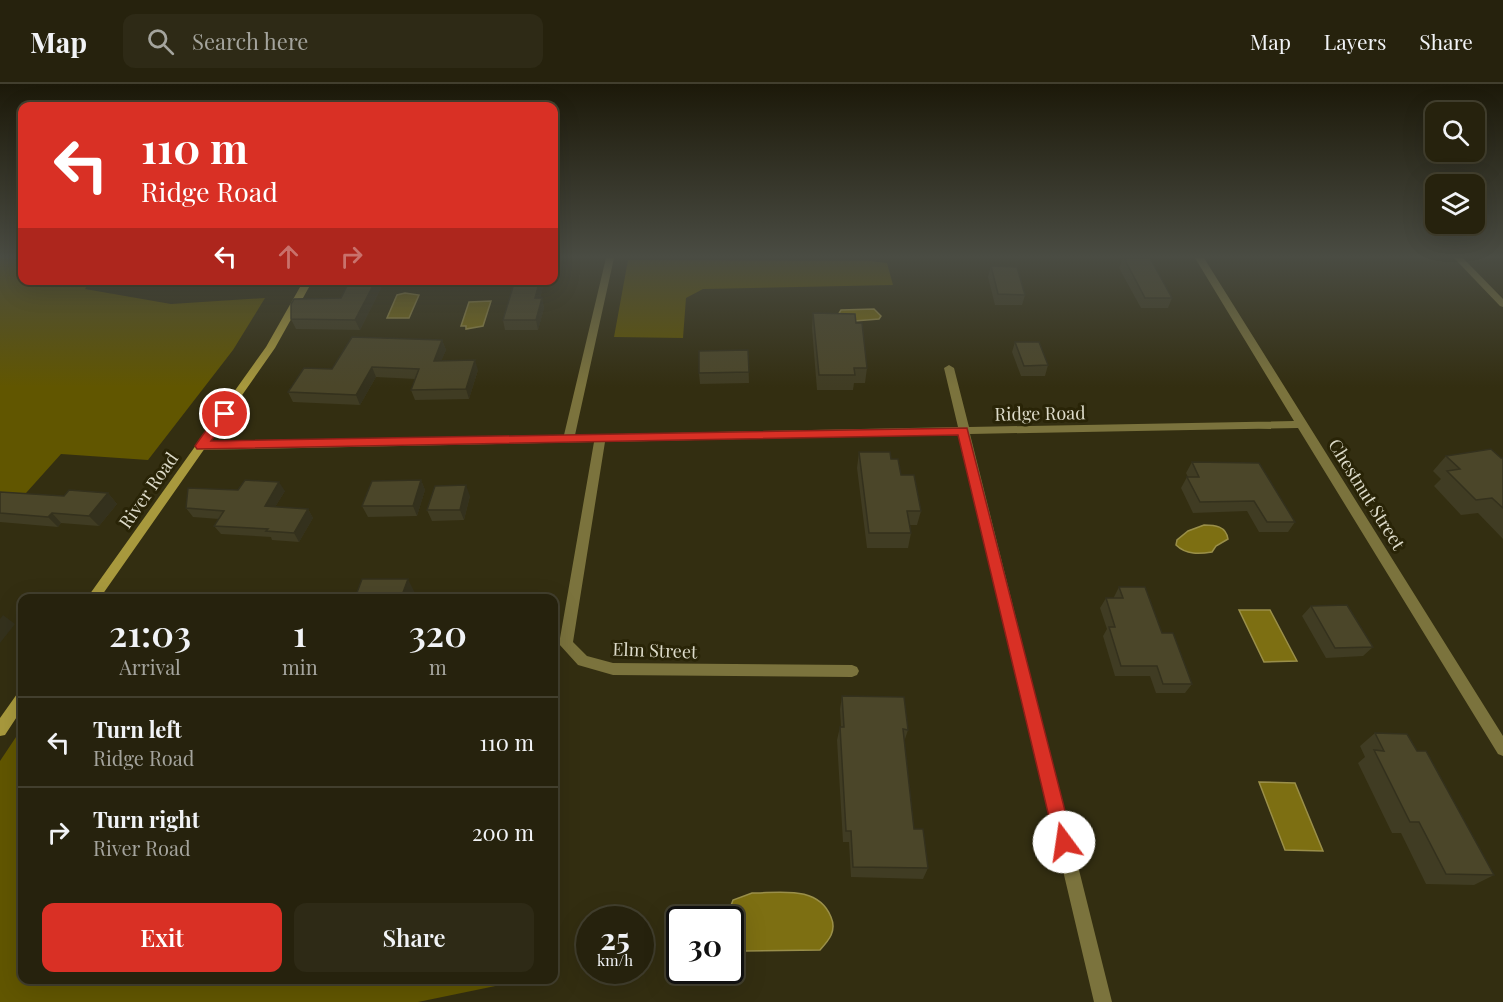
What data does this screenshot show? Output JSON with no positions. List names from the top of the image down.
{
  "streets": {
    "street": [
      "Ridge Road",
      "River Road",
      "Chestnut Street",
      "Elm Street"
    ]
  },
  "crossings": [
    ["Ridge Road", "River Road"],
    ["Ridge Road", "Chestnut Street"],
    ["Ridge Road", "Elm Street"]
  ],
  "page": {
    "header": "Map",
    "search": "Search here",
    "nav": ["Map", "Layers", "Share"],
    "turn": ["110 m", "Ridge Road"],
    "eta": [
      "21:03",
      "Arrival",
      "1",
      "min",
      "320",
      "m"
    ],
    "list": [
      {
        "name": "Turn left",
        "note": "Ridge Road",
        "value": "110 m"
      },
      {
        "name": "Turn right",
        "note": "River Road",
        "value": "200 m"
      }
    ],
    "buttons": ["Exit", "Share"],
    "speed": "25 km/h",
    "limit": "30"
  }
}
